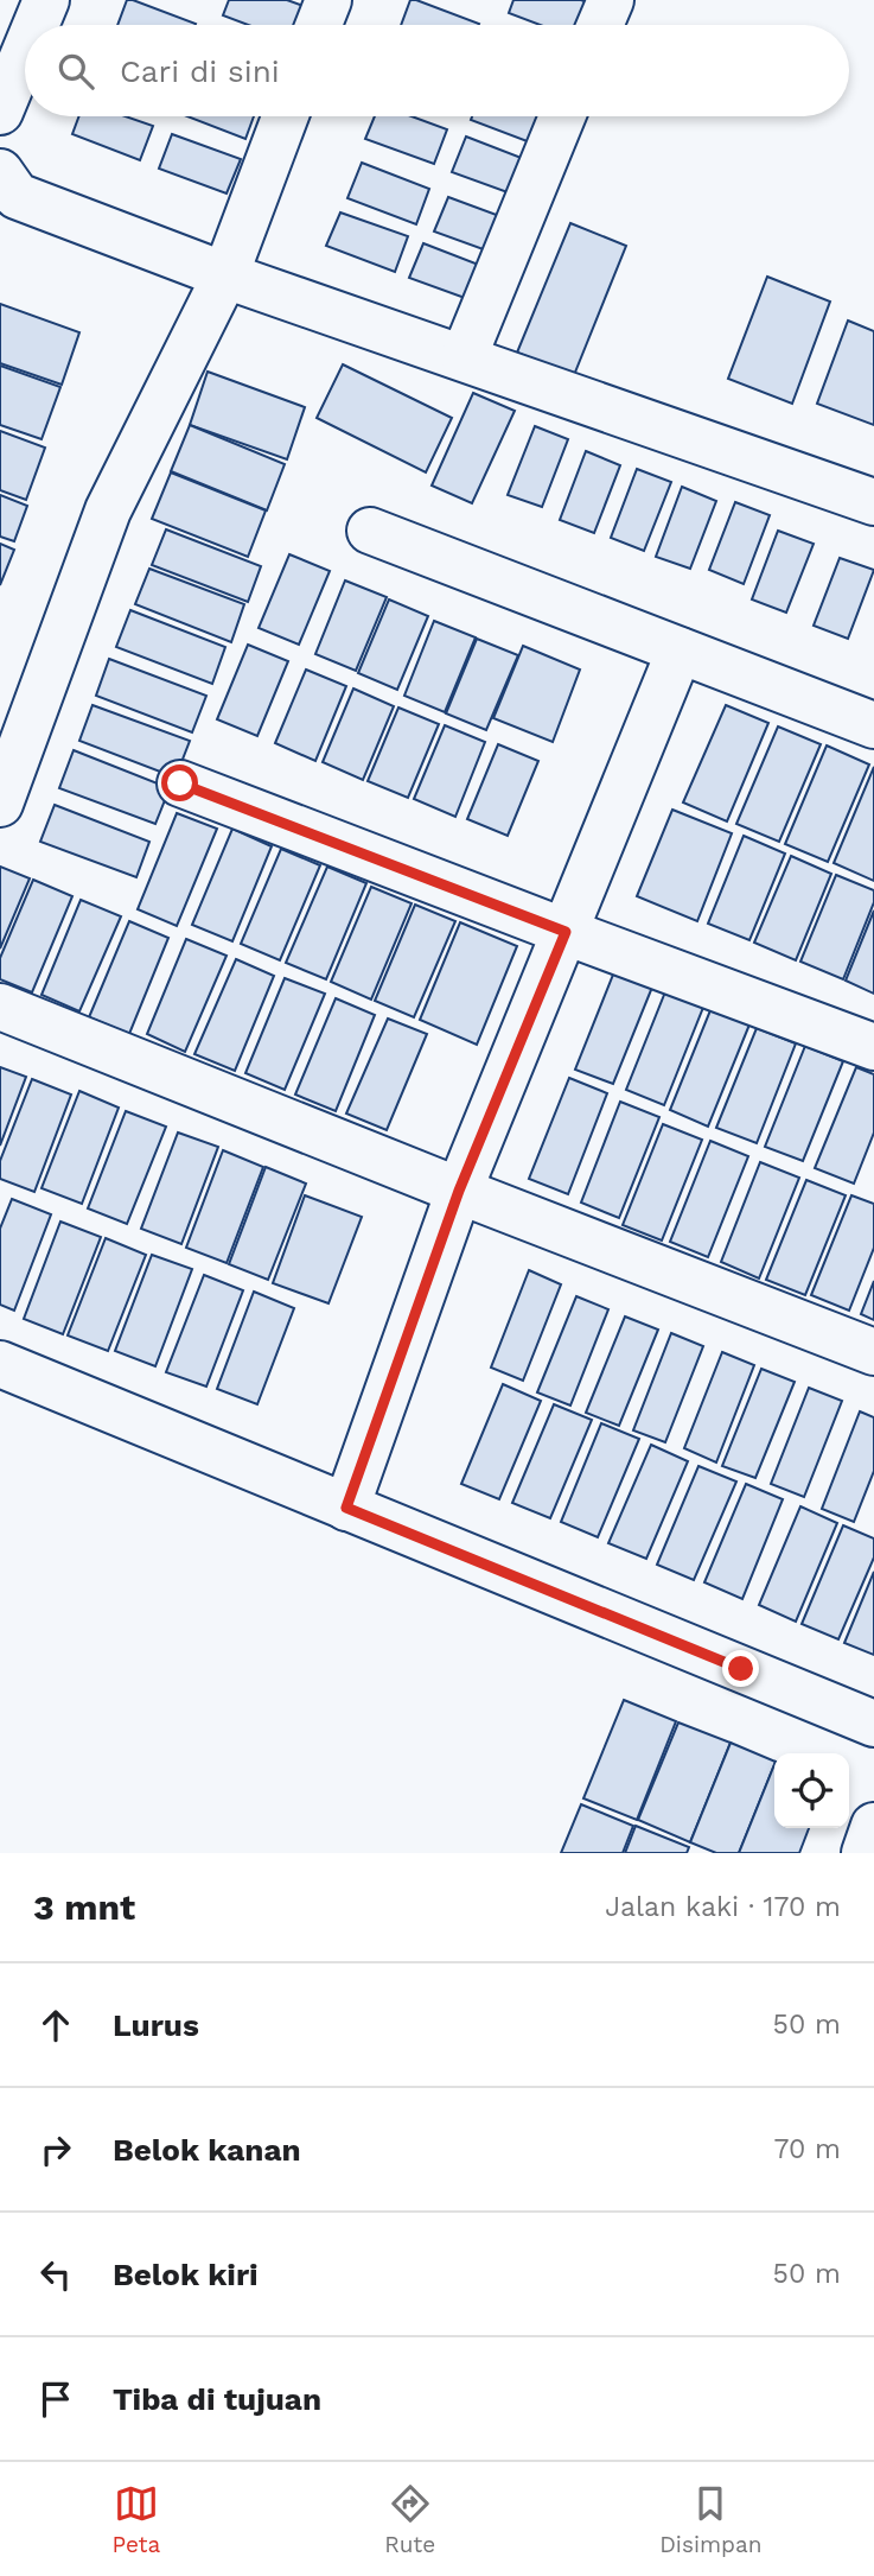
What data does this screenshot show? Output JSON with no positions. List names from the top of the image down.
{
  "page": {
    "search": "Cari di sini",
    "heading": ["3 mnt", "Jalan kaki · 170 m"],
    "list": [
      ["Lurus", "50 m"],
      ["Belok kanan", "70 m"],
      ["Belok kiri", "50 m"],
      "Tiba di tujuan"
    ],
    "nav": ["Peta", "Rute", "Disimpan"]
  }
}
